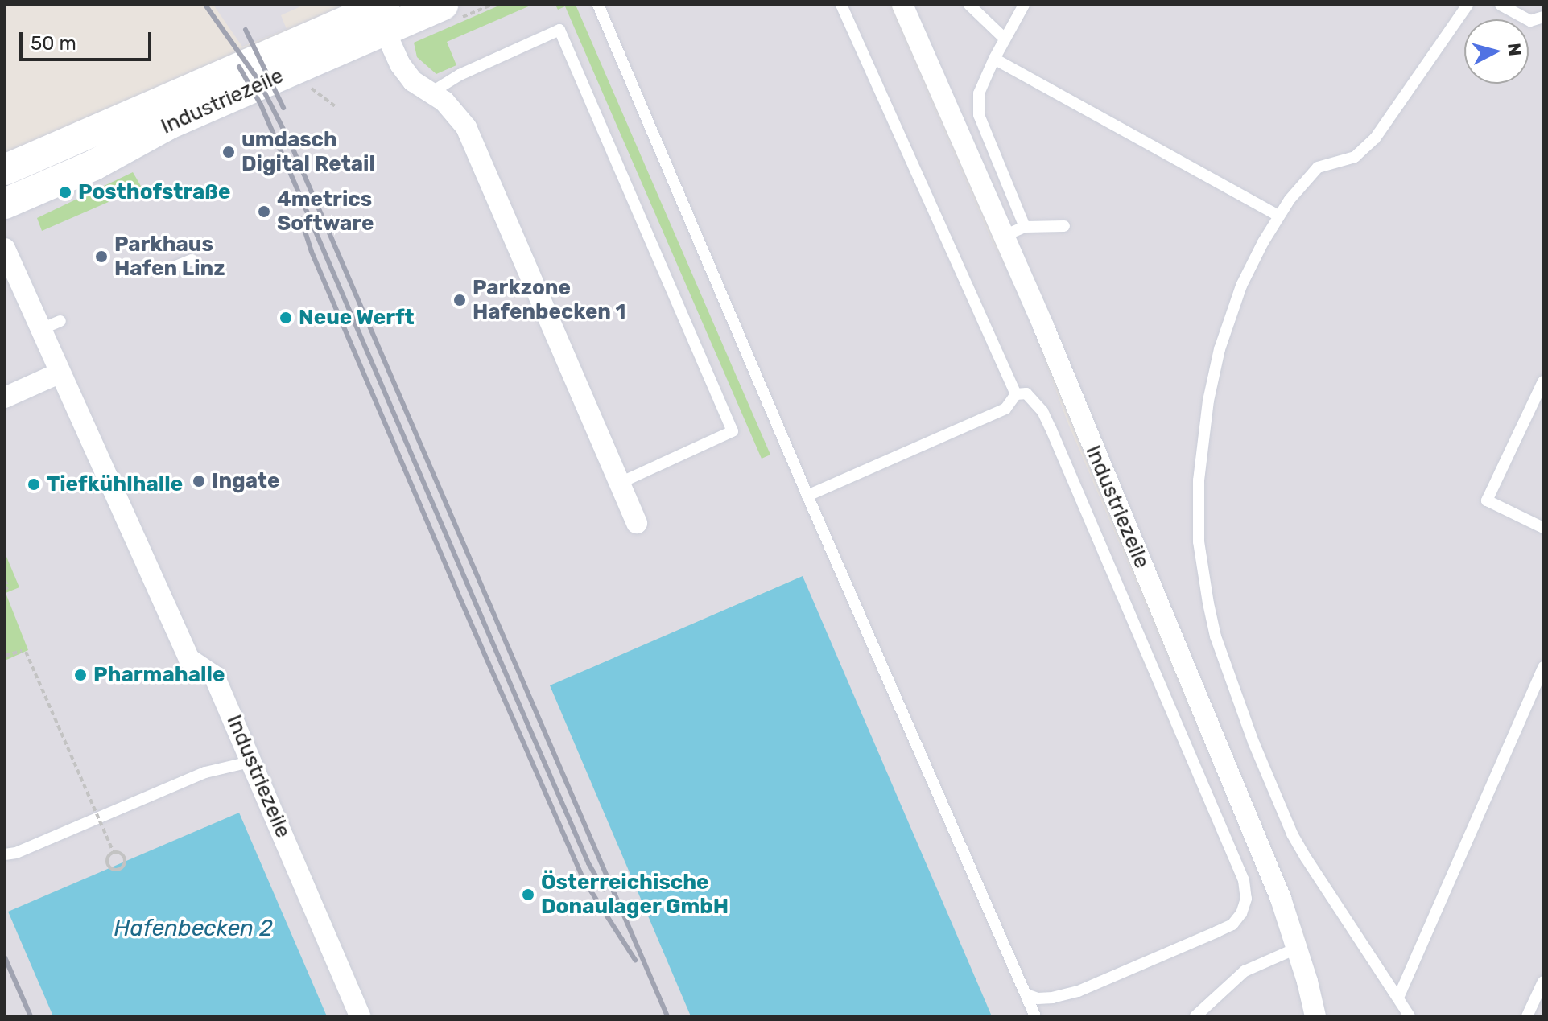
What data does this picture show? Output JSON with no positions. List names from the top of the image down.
{
  "streets": {
    "main road": ["Industriezeile"]
  },
  "water": ["Hafenbecken 2"],
  "places": [
    "umdasch Digital Retail",
    "Posthofstraße",
    "4metrics Software",
    "Parkhaus Hafen Linz",
    "Parkzone Hafenbecken 1",
    "Neue Werft",
    "Ingate",
    "Tiefkühlhalle",
    "Pharmahalle",
    "Österreichische Donaulager GmbH"
  ],
  "scale_bar": "50 m",
  "north": "right"
}
